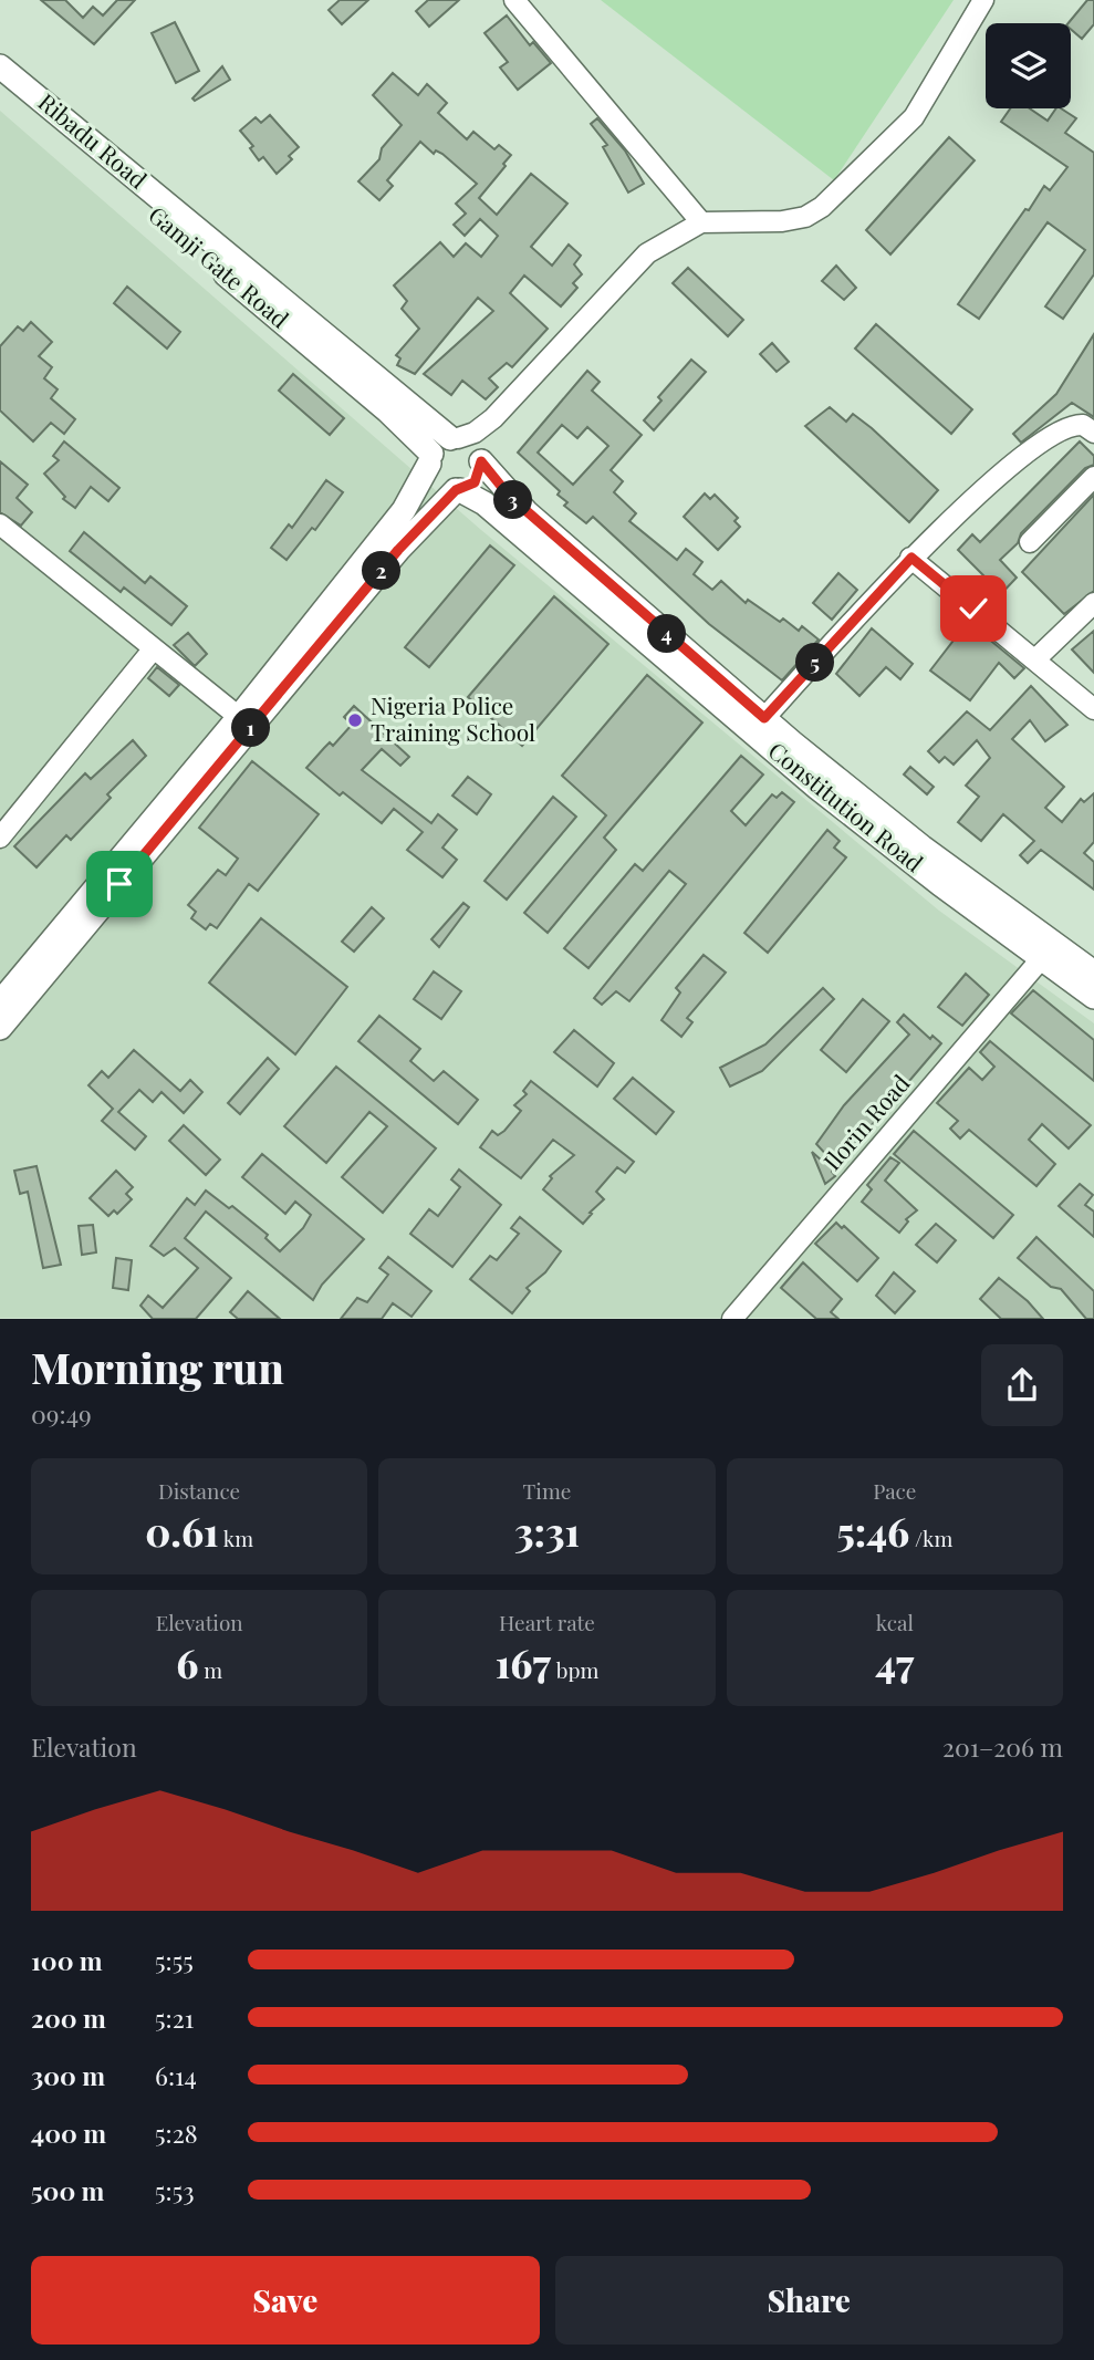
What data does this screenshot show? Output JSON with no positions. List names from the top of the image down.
{
  "streets": {
    "main road": ["Ribadu Road", "Gamji Gate Road", "Constitution Road"],
    "street": ["Ilorin Road"]
  },
  "crossings": [
    ["Ribadu Road", "Gamji Gate Road"],
    ["Ribadu Road", "Constitution Road"],
    ["Gamji Gate Road", "Constitution Road"],
    ["Constitution Road", "Ilorin Road"]
  ],
  "places": ["Nigeria Police Training School"],
  "page": {
    "pins": [
      "3",
      "2",
      "4",
      "5",
      "1"
    ],
    "heading": ["Morning run", "09:49"],
    "stats": [
      ["Distance", "0.61 km"],
      ["Time", "3:31"],
      ["Pace", "5:46 /km"],
      ["Elevation", "6 m"],
      ["Heart rate", "167 bpm"],
      ["kcal", "47"]
    ],
    "chart": ["Elevation", "201–206 m"],
    "list": [
      {
        "name": "100 m",
        "note": "5:55"
      },
      {
        "name": "200 m",
        "note": "5:21"
      },
      {
        "name": "300 m",
        "note": "6:14"
      },
      {
        "name": "400 m",
        "note": "5:28"
      },
      {
        "name": "500 m",
        "note": "5:53"
      }
    ],
    "buttons": ["Save", "Share"]
  }
}
